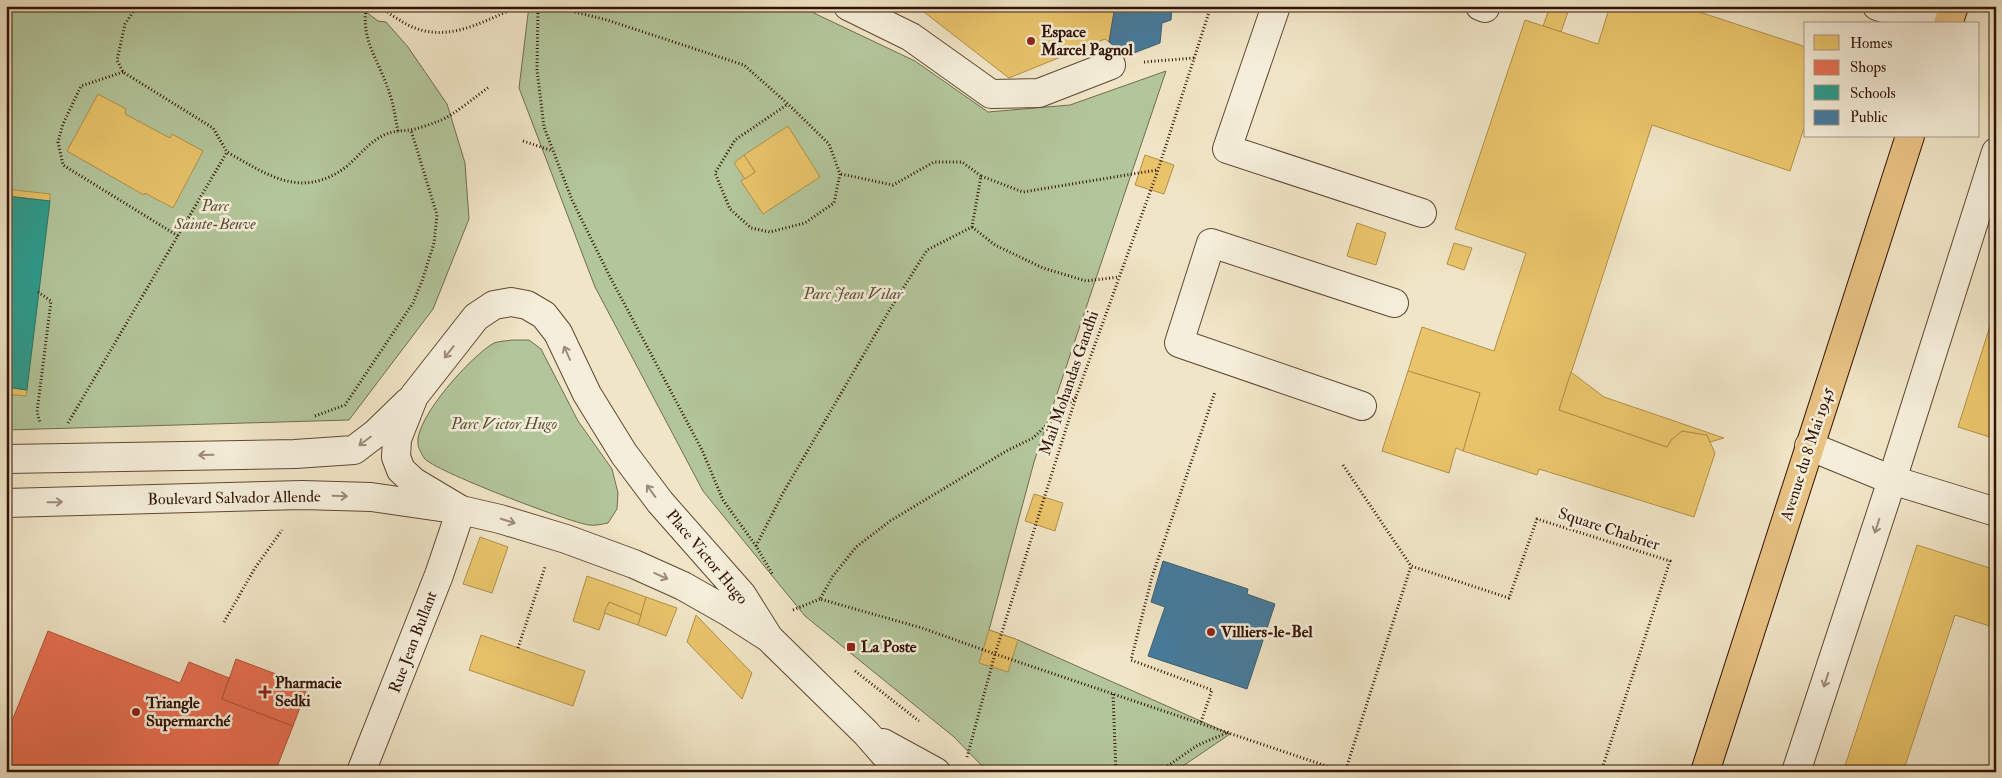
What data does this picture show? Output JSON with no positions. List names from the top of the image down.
{
  "streets": {
    "main road": ["Avenue du 8 Mai 1945"],
    "street": ["Boulevard Salvador Allende", "Place Victor Hugo", "Rue Jean Bullant"],
    "path": ["Mail Mohandas Gandhi", "Square Chabrier"]
  },
  "crossings": [
    ["Boulevard Salvador Allende", "Place Victor Hugo"],
    ["Boulevard Salvador Allende", "Rue Jean Bullant"],
    ["Place Victor Hugo", "Rue Jean Bullant"]
  ],
  "parks": ["Parc Sainte-Beuve", "Parc Jean Vilar", "Parc Victor Hugo"],
  "places": {
    "other": ["Espace Marcel Pagnol", "Villiers-le-Bel", "Triangle Supermarché"],
    "transit": ["La Poste"],
    "health": ["Pharmacie Sedki"]
  },
  "legend": [
    "Homes",
    "Shops",
    "Schools",
    "Public"
  ]
}
